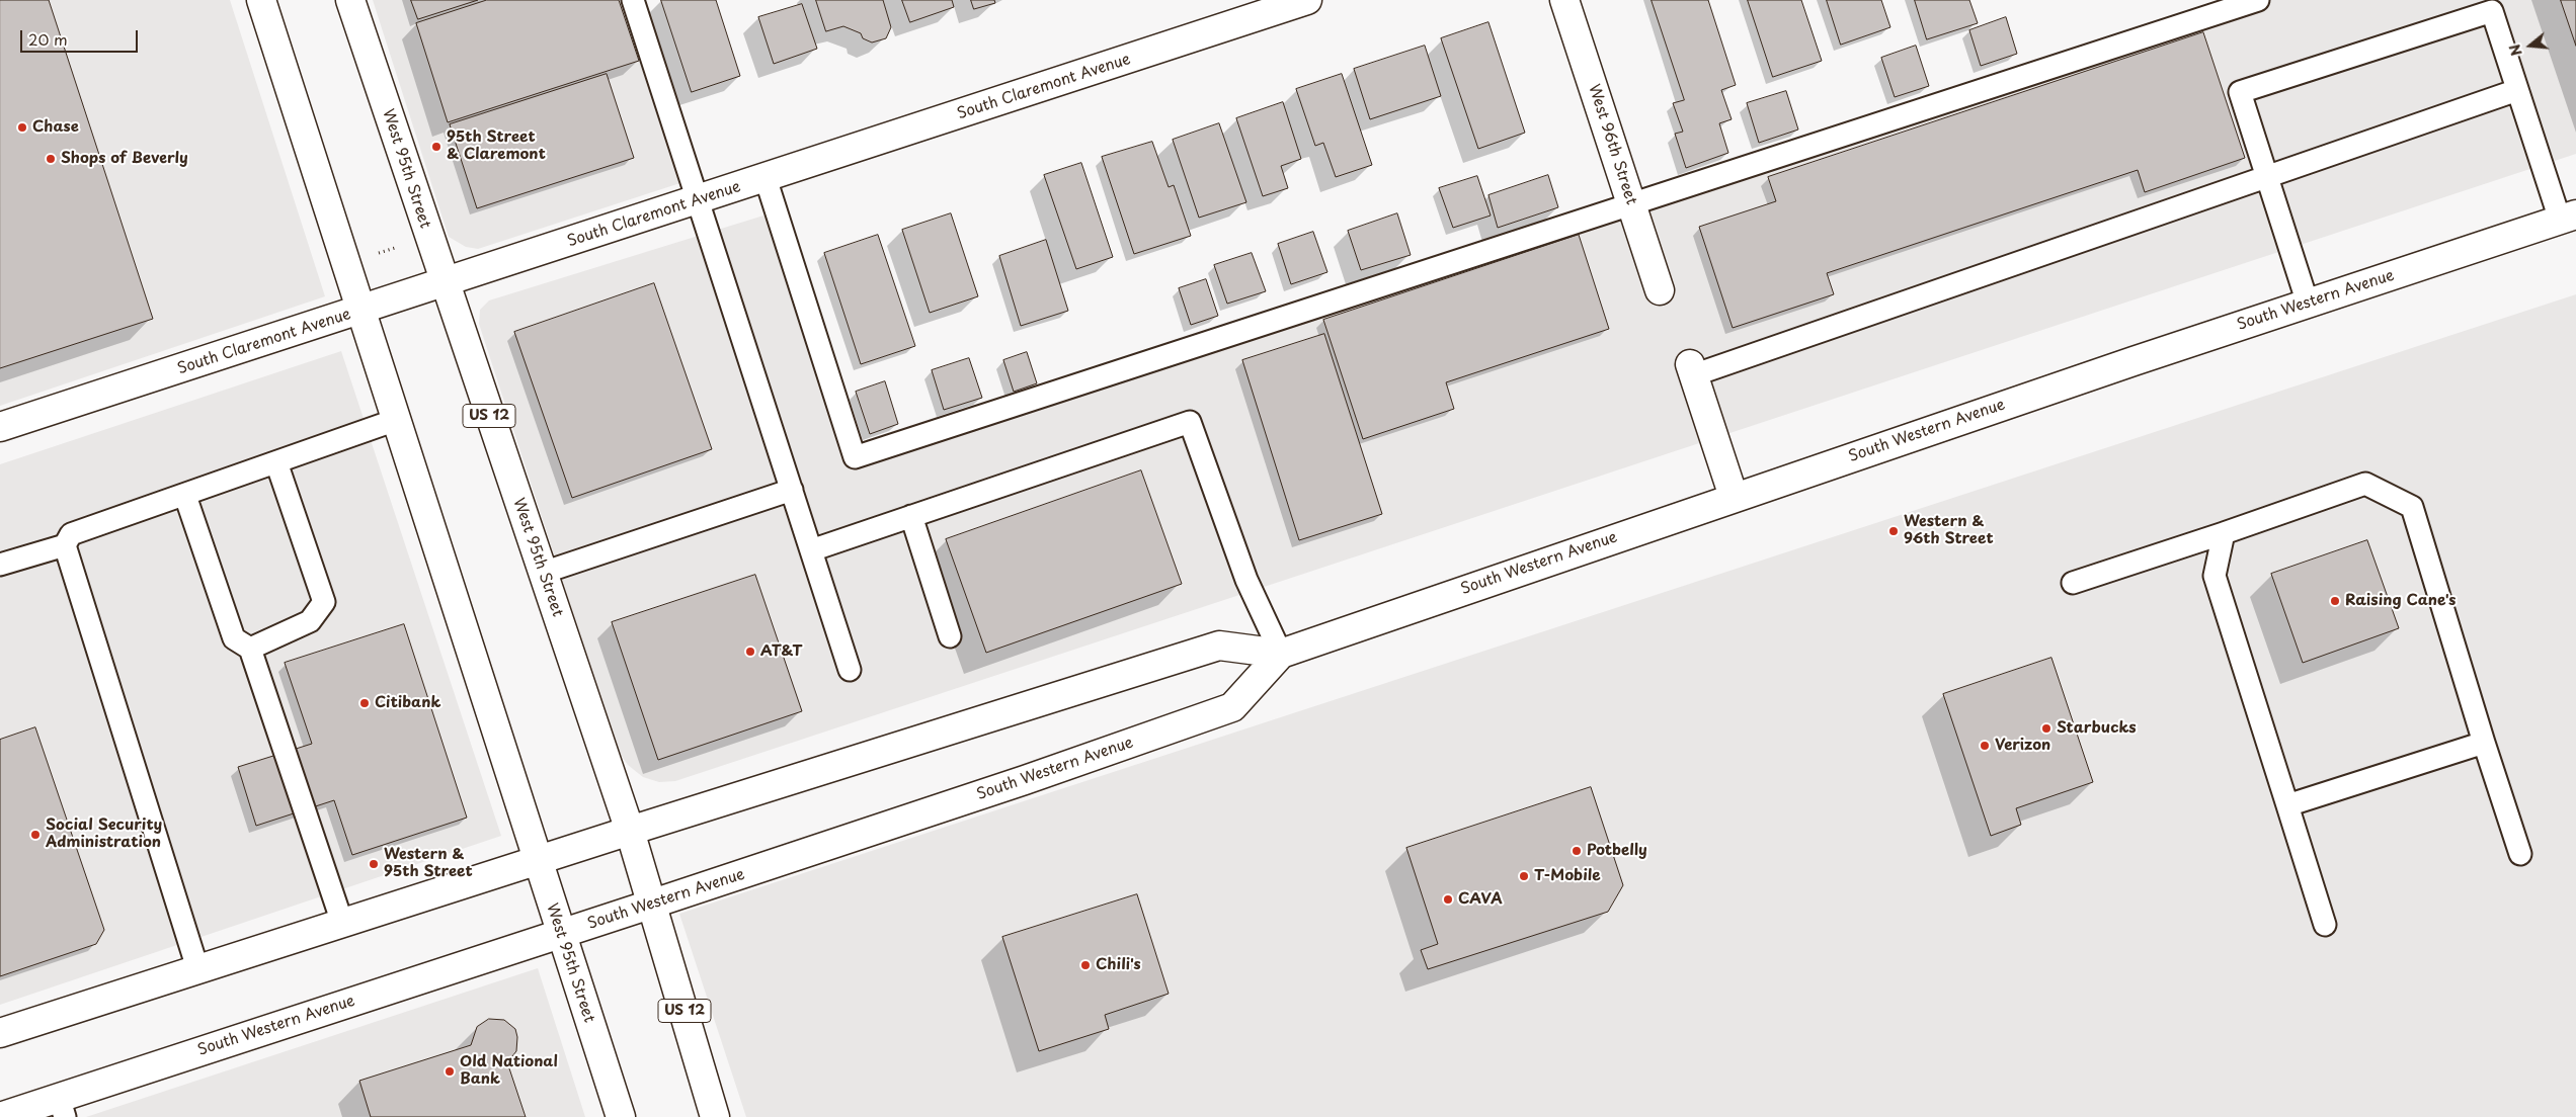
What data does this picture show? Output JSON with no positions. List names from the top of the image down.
{
  "streets": {
    "main road": [
      "South Claremont Avenue",
      "West 96th Street",
      "West 95th Street",
      "South Western Avenue",
      "US 12"
    ]
  },
  "crossings": [
    ["South Claremont Avenue", "West 95th Street"],
    ["West 95th Street", "South Western Avenue"]
  ],
  "places": [
    "Chase",
    "95th Street & Claremont",
    "Shops of Beverly",
    "Western & 96th Street",
    "Raising Cane's",
    "AT&T",
    "Citibank",
    "Starbucks",
    "Verizon",
    "Social Security Administration",
    "Potbelly",
    "Western & 95th Street",
    "T-Mobile",
    "CAVA",
    "Chili's",
    "Old National Bank"
  ],
  "scale_bar": "20 m",
  "north": "left"
}
